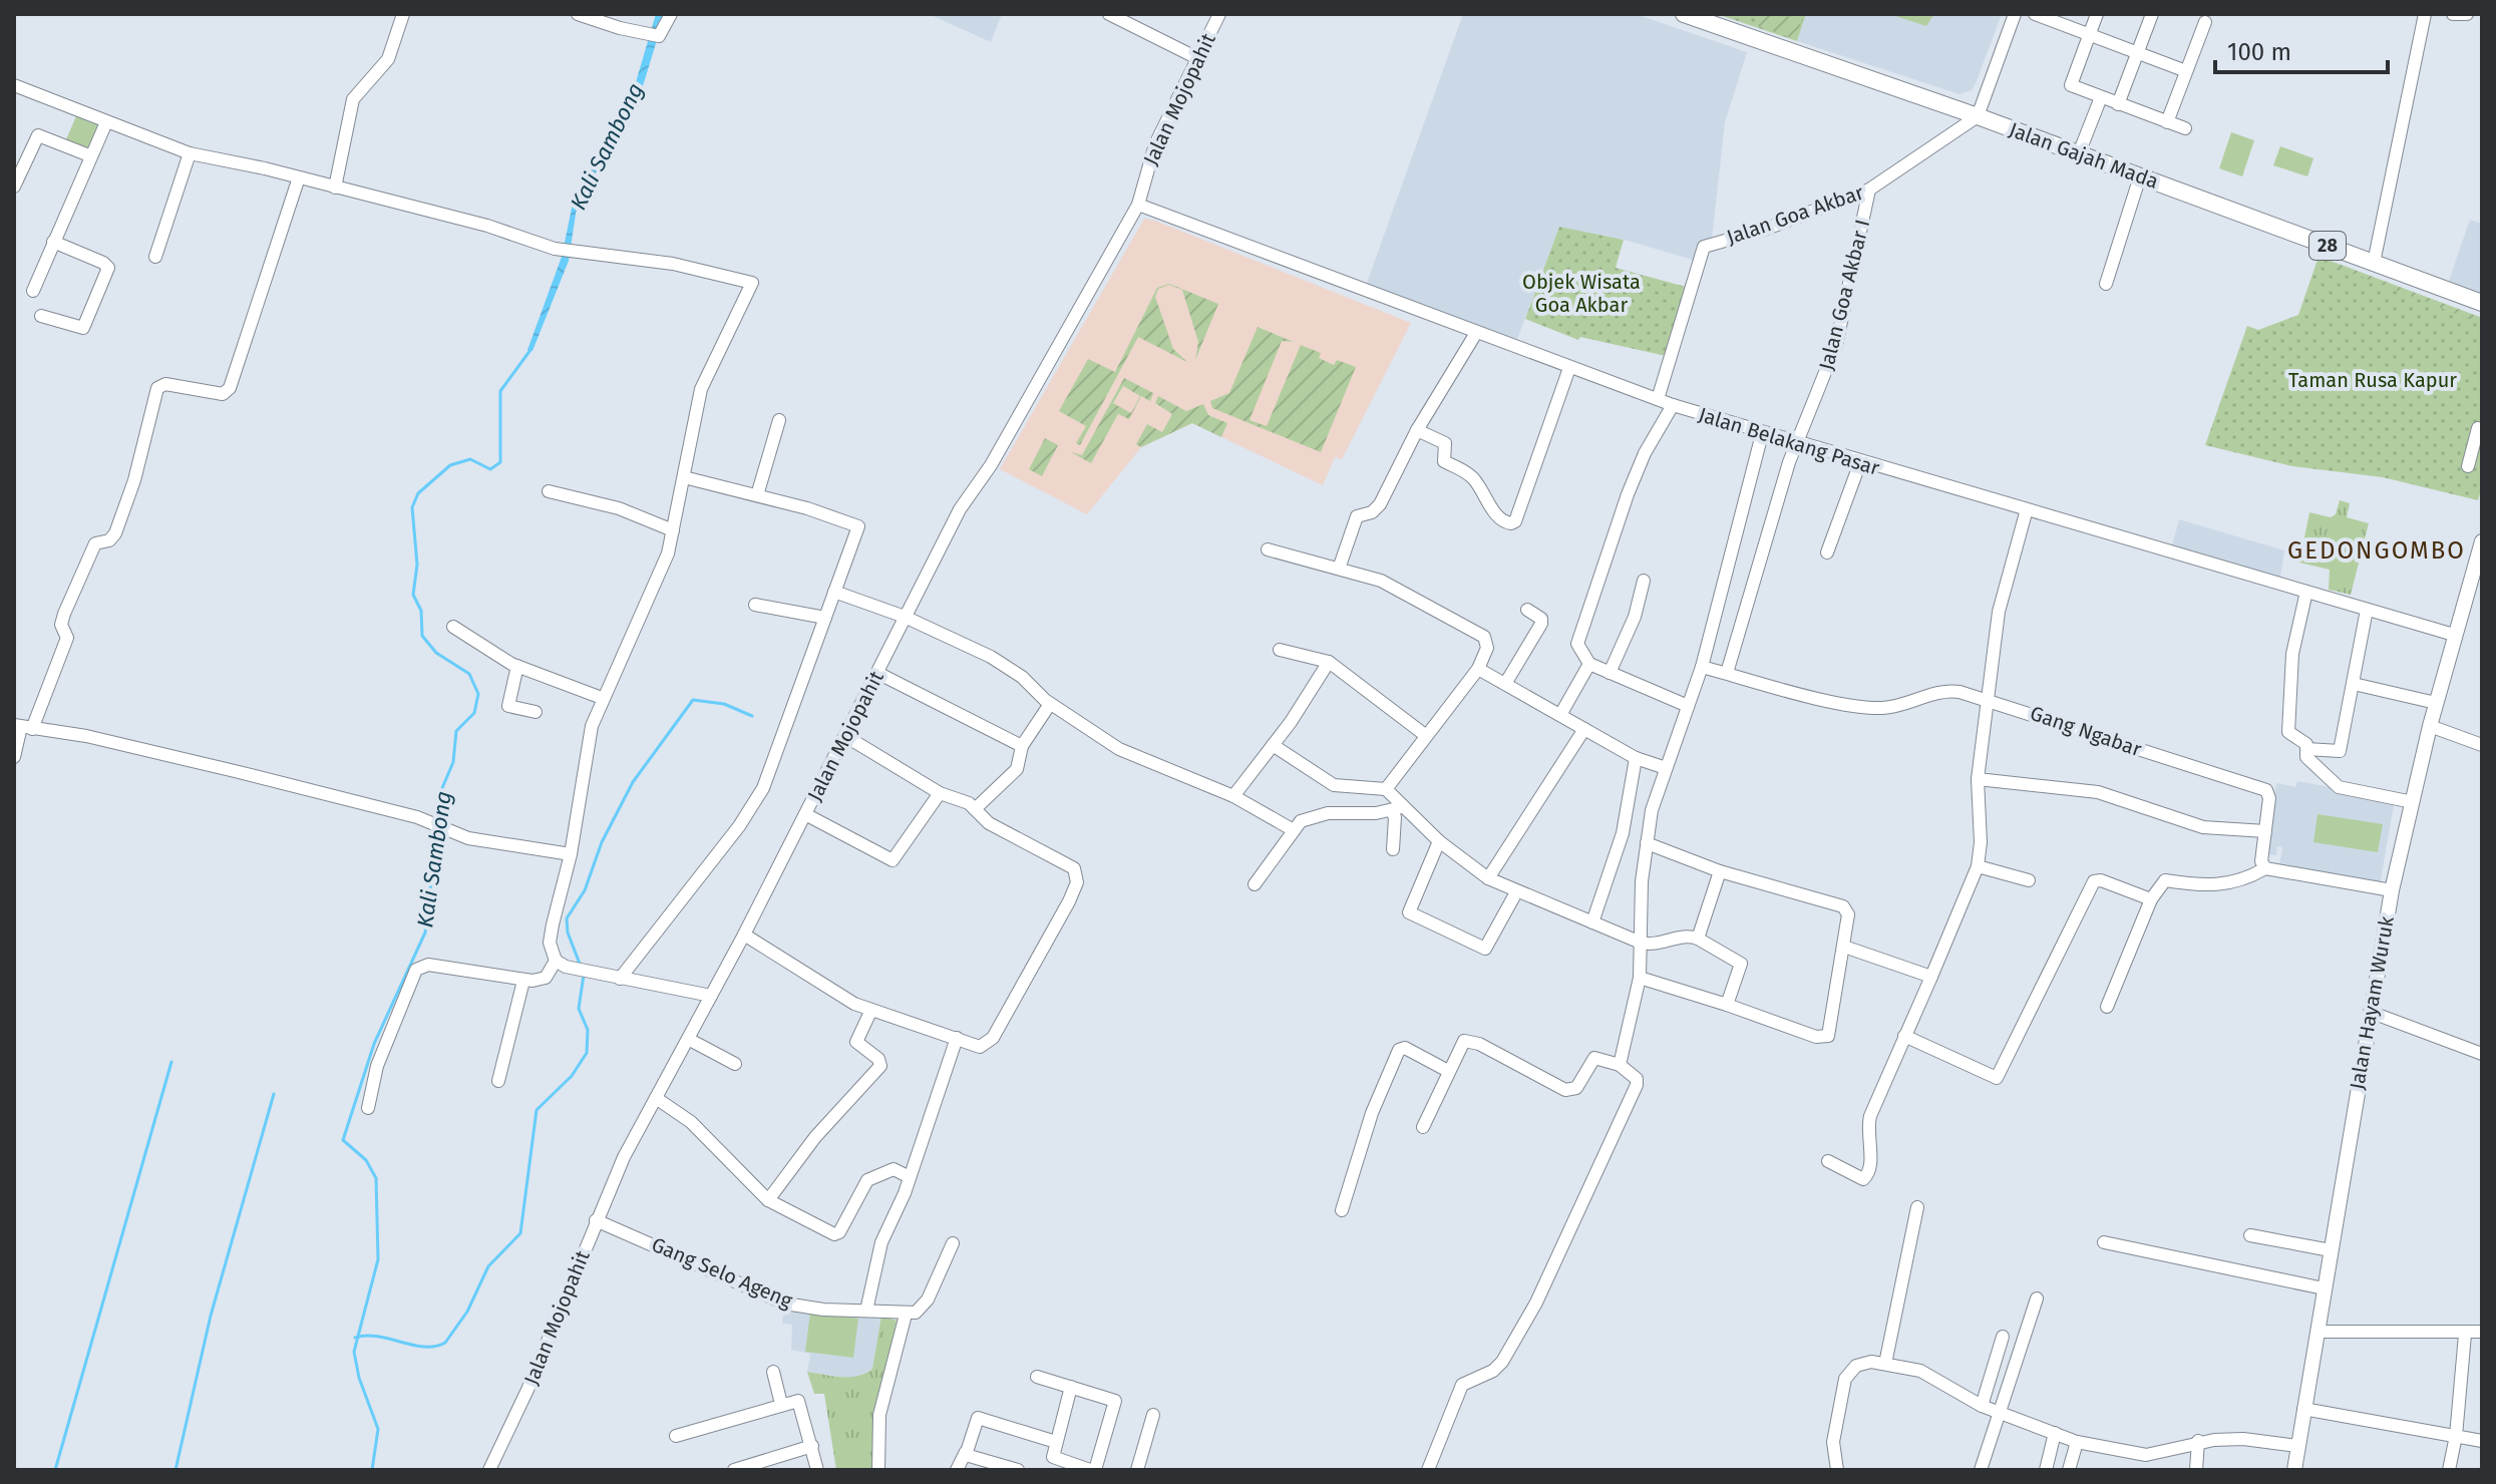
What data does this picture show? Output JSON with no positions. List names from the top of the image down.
{
  "streets": {
    "highway": ["Jalan Gajah Mada", "28"],
    "main road": ["Jalan Hayam Wuruk"],
    "street": [
      "Jalan Mojopahit",
      "Jalan Goa Akbar",
      "Jalan Goa Akbar I",
      "Jalan Belakang Pasar",
      "Gang Ngabar",
      "Gang Selo Ageng"
    ]
  },
  "crossings": [
    ["Jalan Mojopahit", "Jalan Belakang Pasar"],
    ["Jalan Mojopahit", "Gang Selo Ageng"],
    ["Jalan Gajah Mada", "Jalan Goa Akbar"],
    ["Jalan Goa Akbar", "Jalan Goa Akbar I"],
    ["Jalan Goa Akbar", "Jalan Belakang Pasar"],
    ["Jalan Goa Akbar I", "Jalan Belakang Pasar"],
    ["Jalan Goa Akbar I", "Gang Ngabar"],
    ["Jalan Belakang Pasar", "Jalan Hayam Wuruk"]
  ],
  "districts": ["GEDONGOMBO"],
  "water": ["Kali Sambong"],
  "parks": ["Objek Wisata Goa Akbar", "Taman Rusa Kapur"],
  "scale_bar": "100 m"
}
